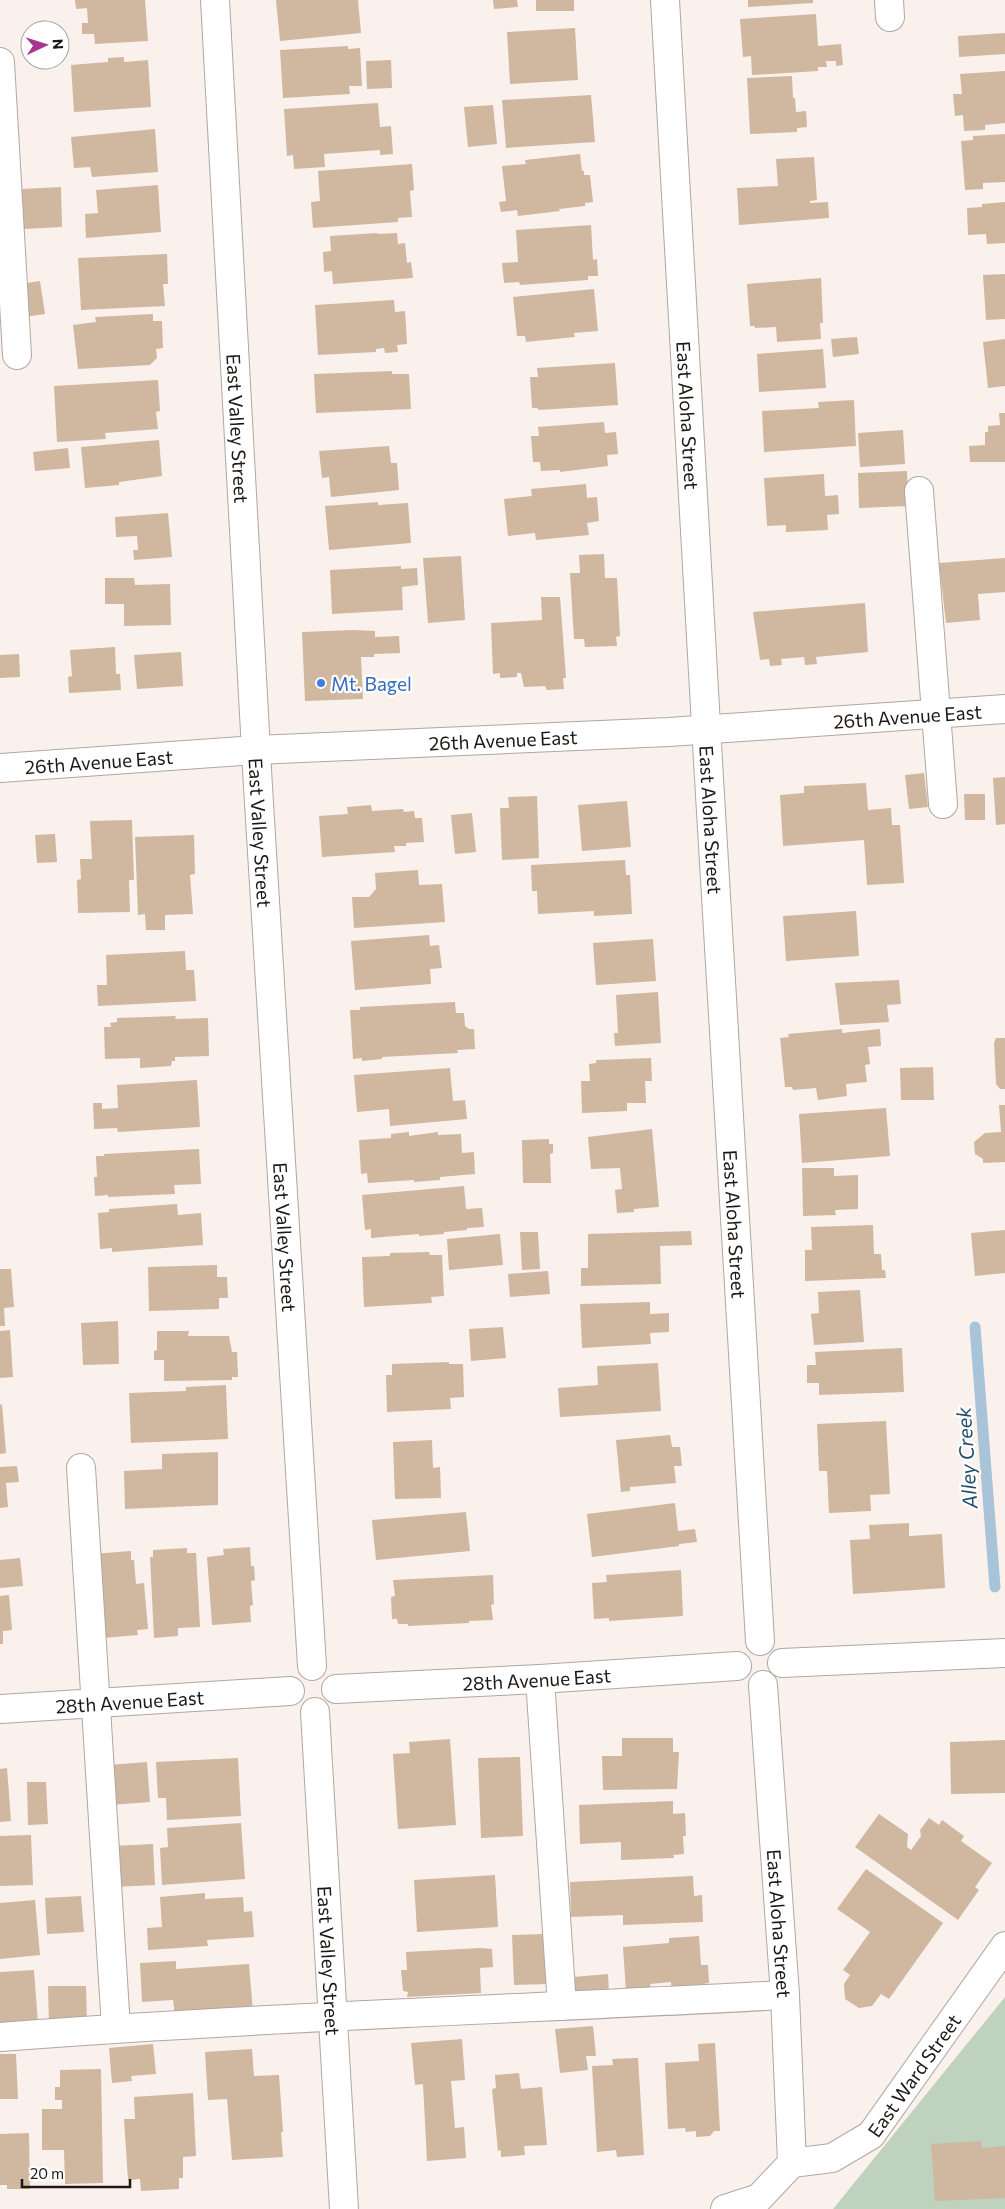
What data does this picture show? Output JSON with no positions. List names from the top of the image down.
{
  "streets": {
    "street": [
      "East Aloha Street",
      "East Valley Street",
      "26th Avenue East",
      "28th Avenue East",
      "East Ward Street"
    ]
  },
  "crossings": [
    ["East Aloha Street", "26th Avenue East"],
    ["East Aloha Street", "28th Avenue East"],
    ["East Aloha Street", "East Ward Street"],
    ["East Valley Street", "26th Avenue East"],
    ["East Valley Street", "28th Avenue East"]
  ],
  "water": ["Alley Creek"],
  "places": ["Mt. Bagel"],
  "scale_bar": "20 m",
  "north": "right"
}
